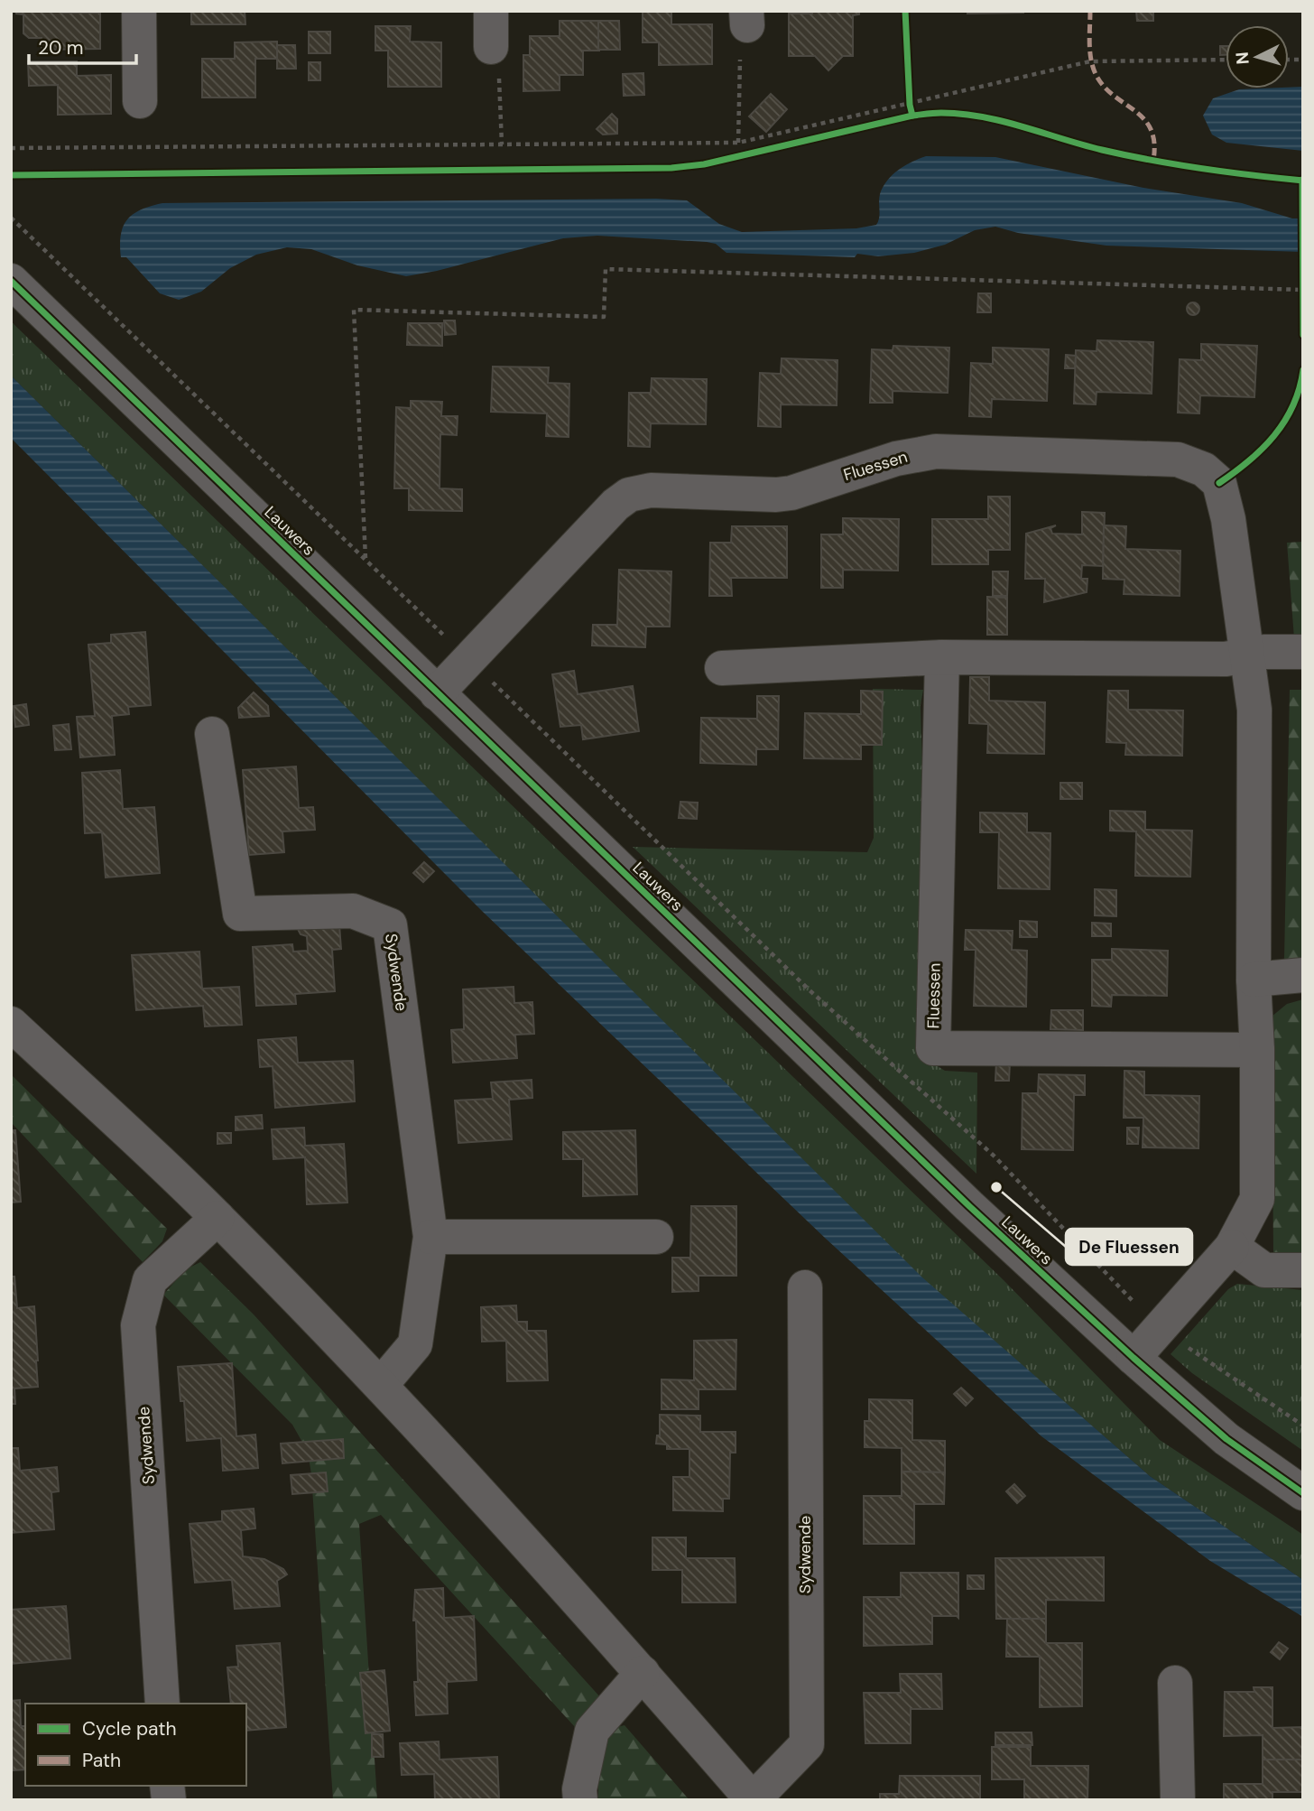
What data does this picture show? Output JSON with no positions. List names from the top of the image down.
{
  "streets": {
    "street": ["Fluessen", "Lauwers", "Sydwende"]
  },
  "crossings": [
    ["Fluessen", "Lauwers"]
  ],
  "places": ["De Fluessen"],
  "legend": ["Cycle path", "Path"],
  "scale_bar": "20 m",
  "north": "left"
}
